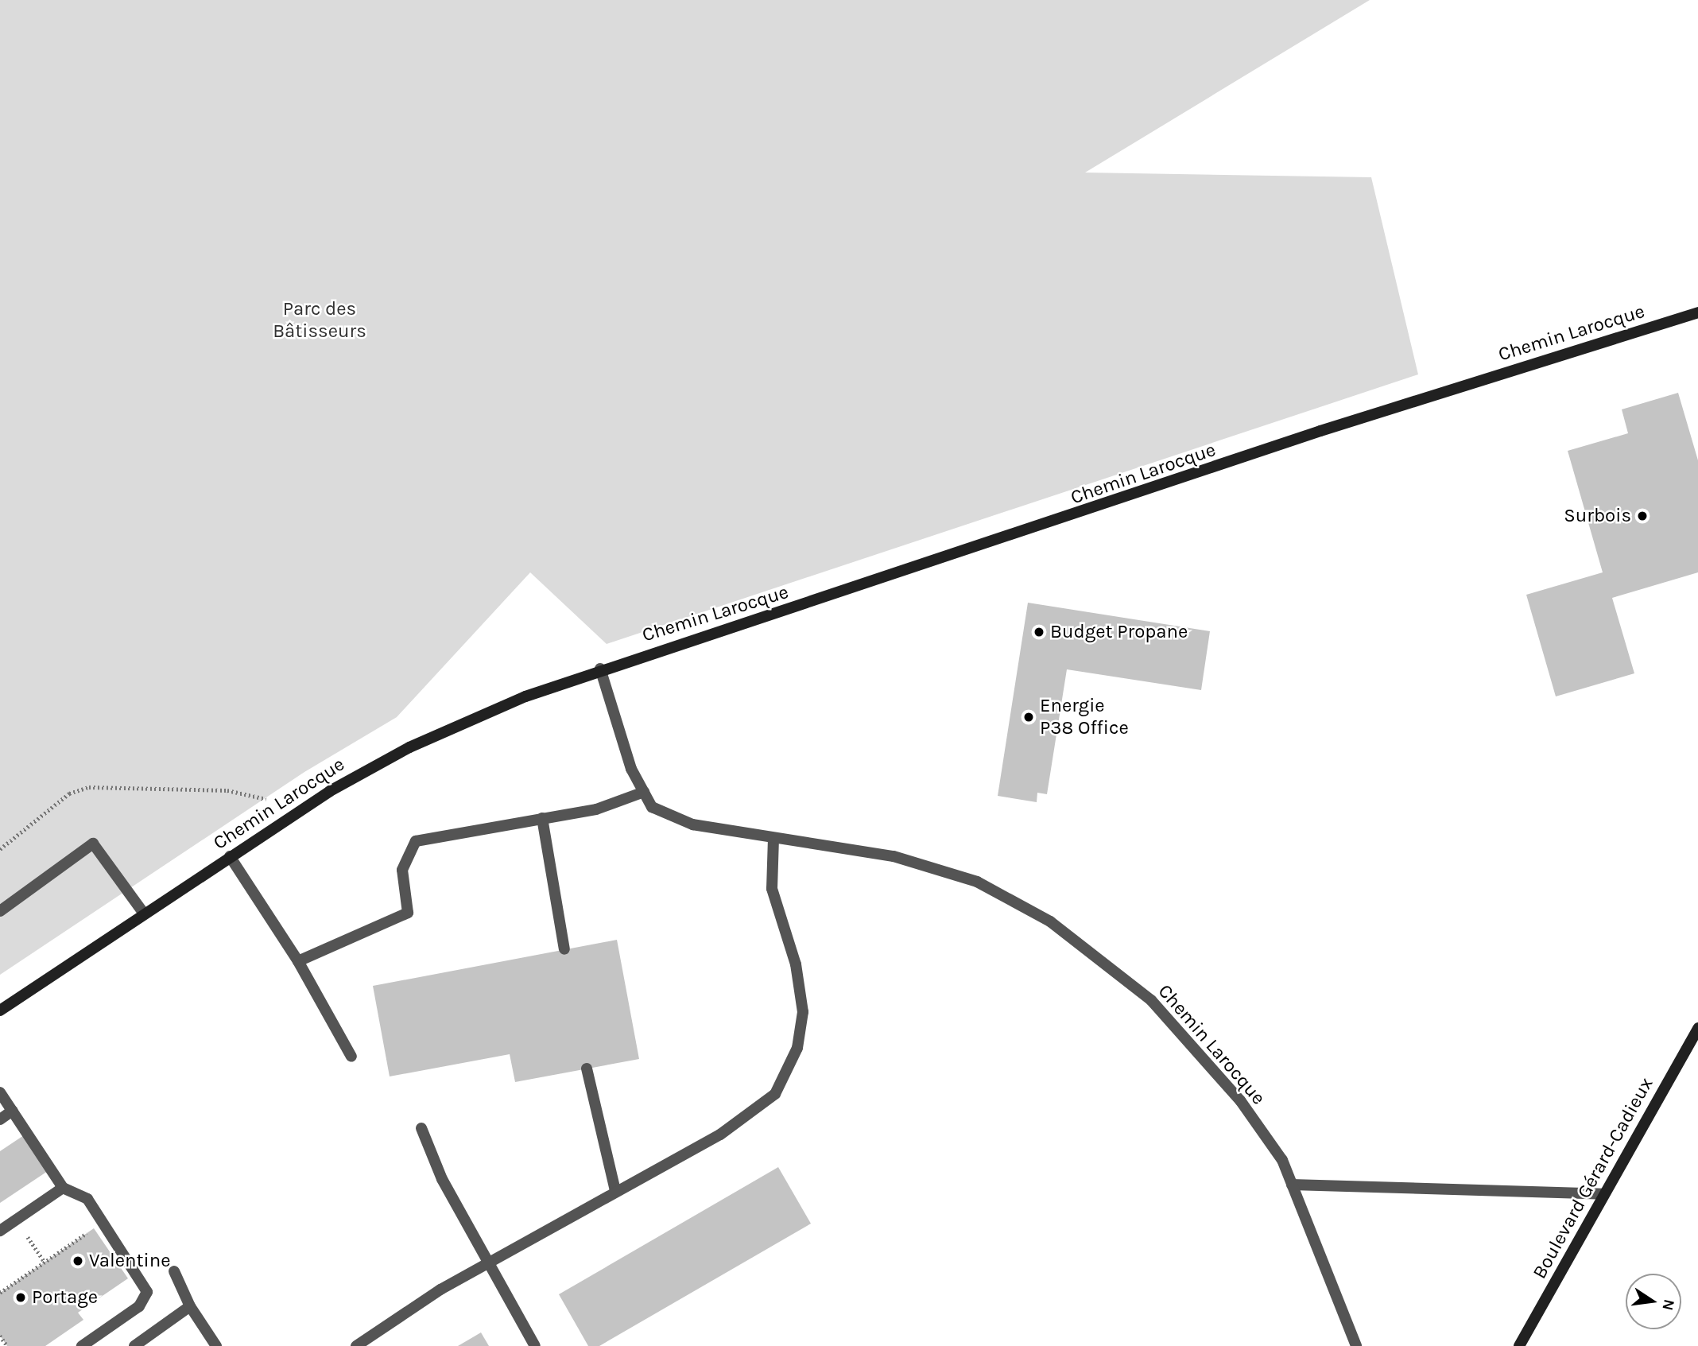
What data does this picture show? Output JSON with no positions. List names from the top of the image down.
{
  "streets": {
    "main road": ["Chemin Larocque", "Boulevard Gérard-Cadieux"]
  },
  "parks": ["Parc des Bâtisseurs"],
  "places": [
    "Surbois",
    "Budget Propane",
    "Energie P38 Office",
    "Valentine",
    "Portage"
  ],
  "north": "right"
}
